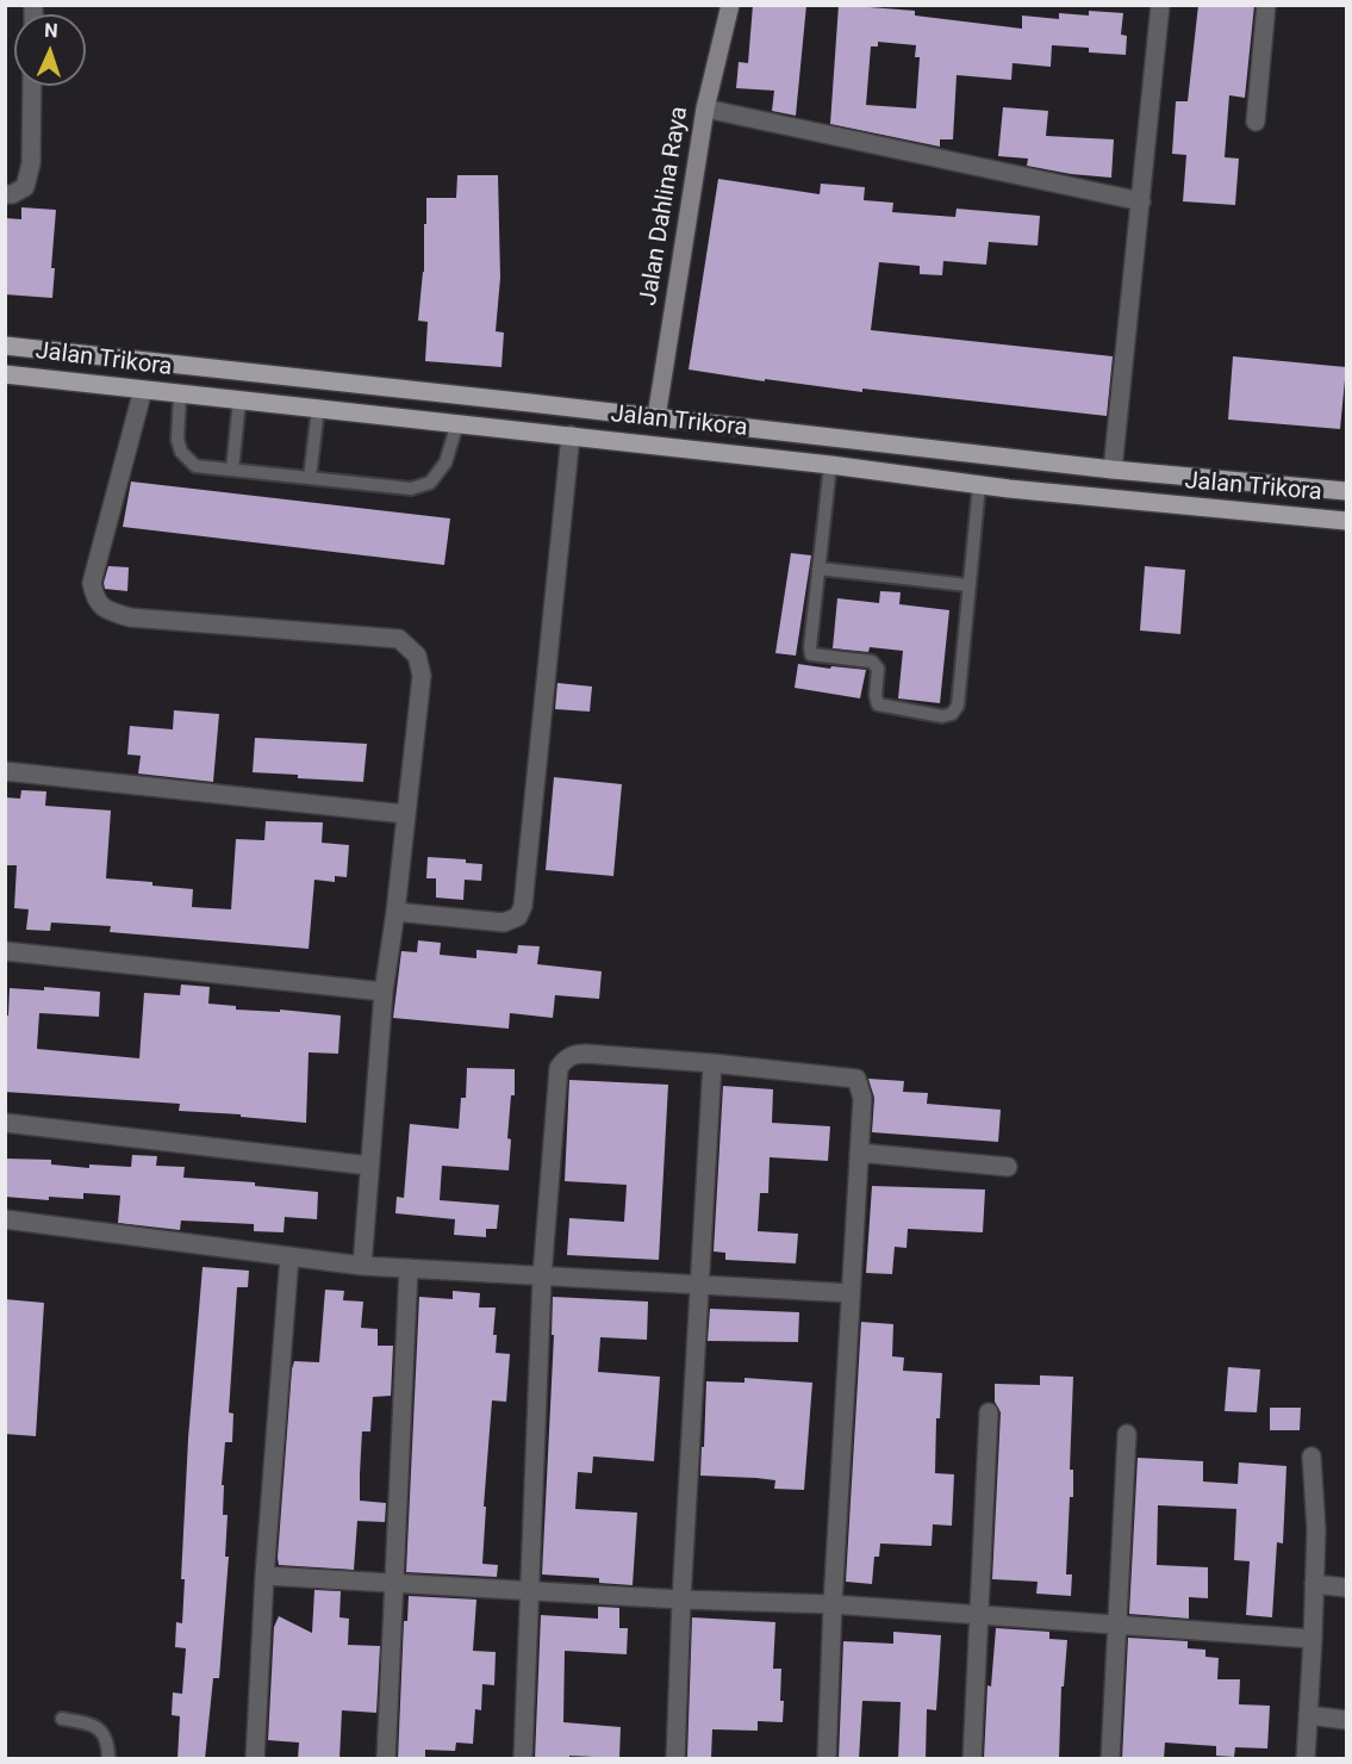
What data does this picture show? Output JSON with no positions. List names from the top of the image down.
{
  "streets": {
    "main road": ["Jalan Trikora"],
    "street": ["Jalan Dahlina Raya"]
  },
  "crossings": [
    ["Jalan Dahlina Raya", "Jalan Trikora"]
  ],
  "north": "top"
}
